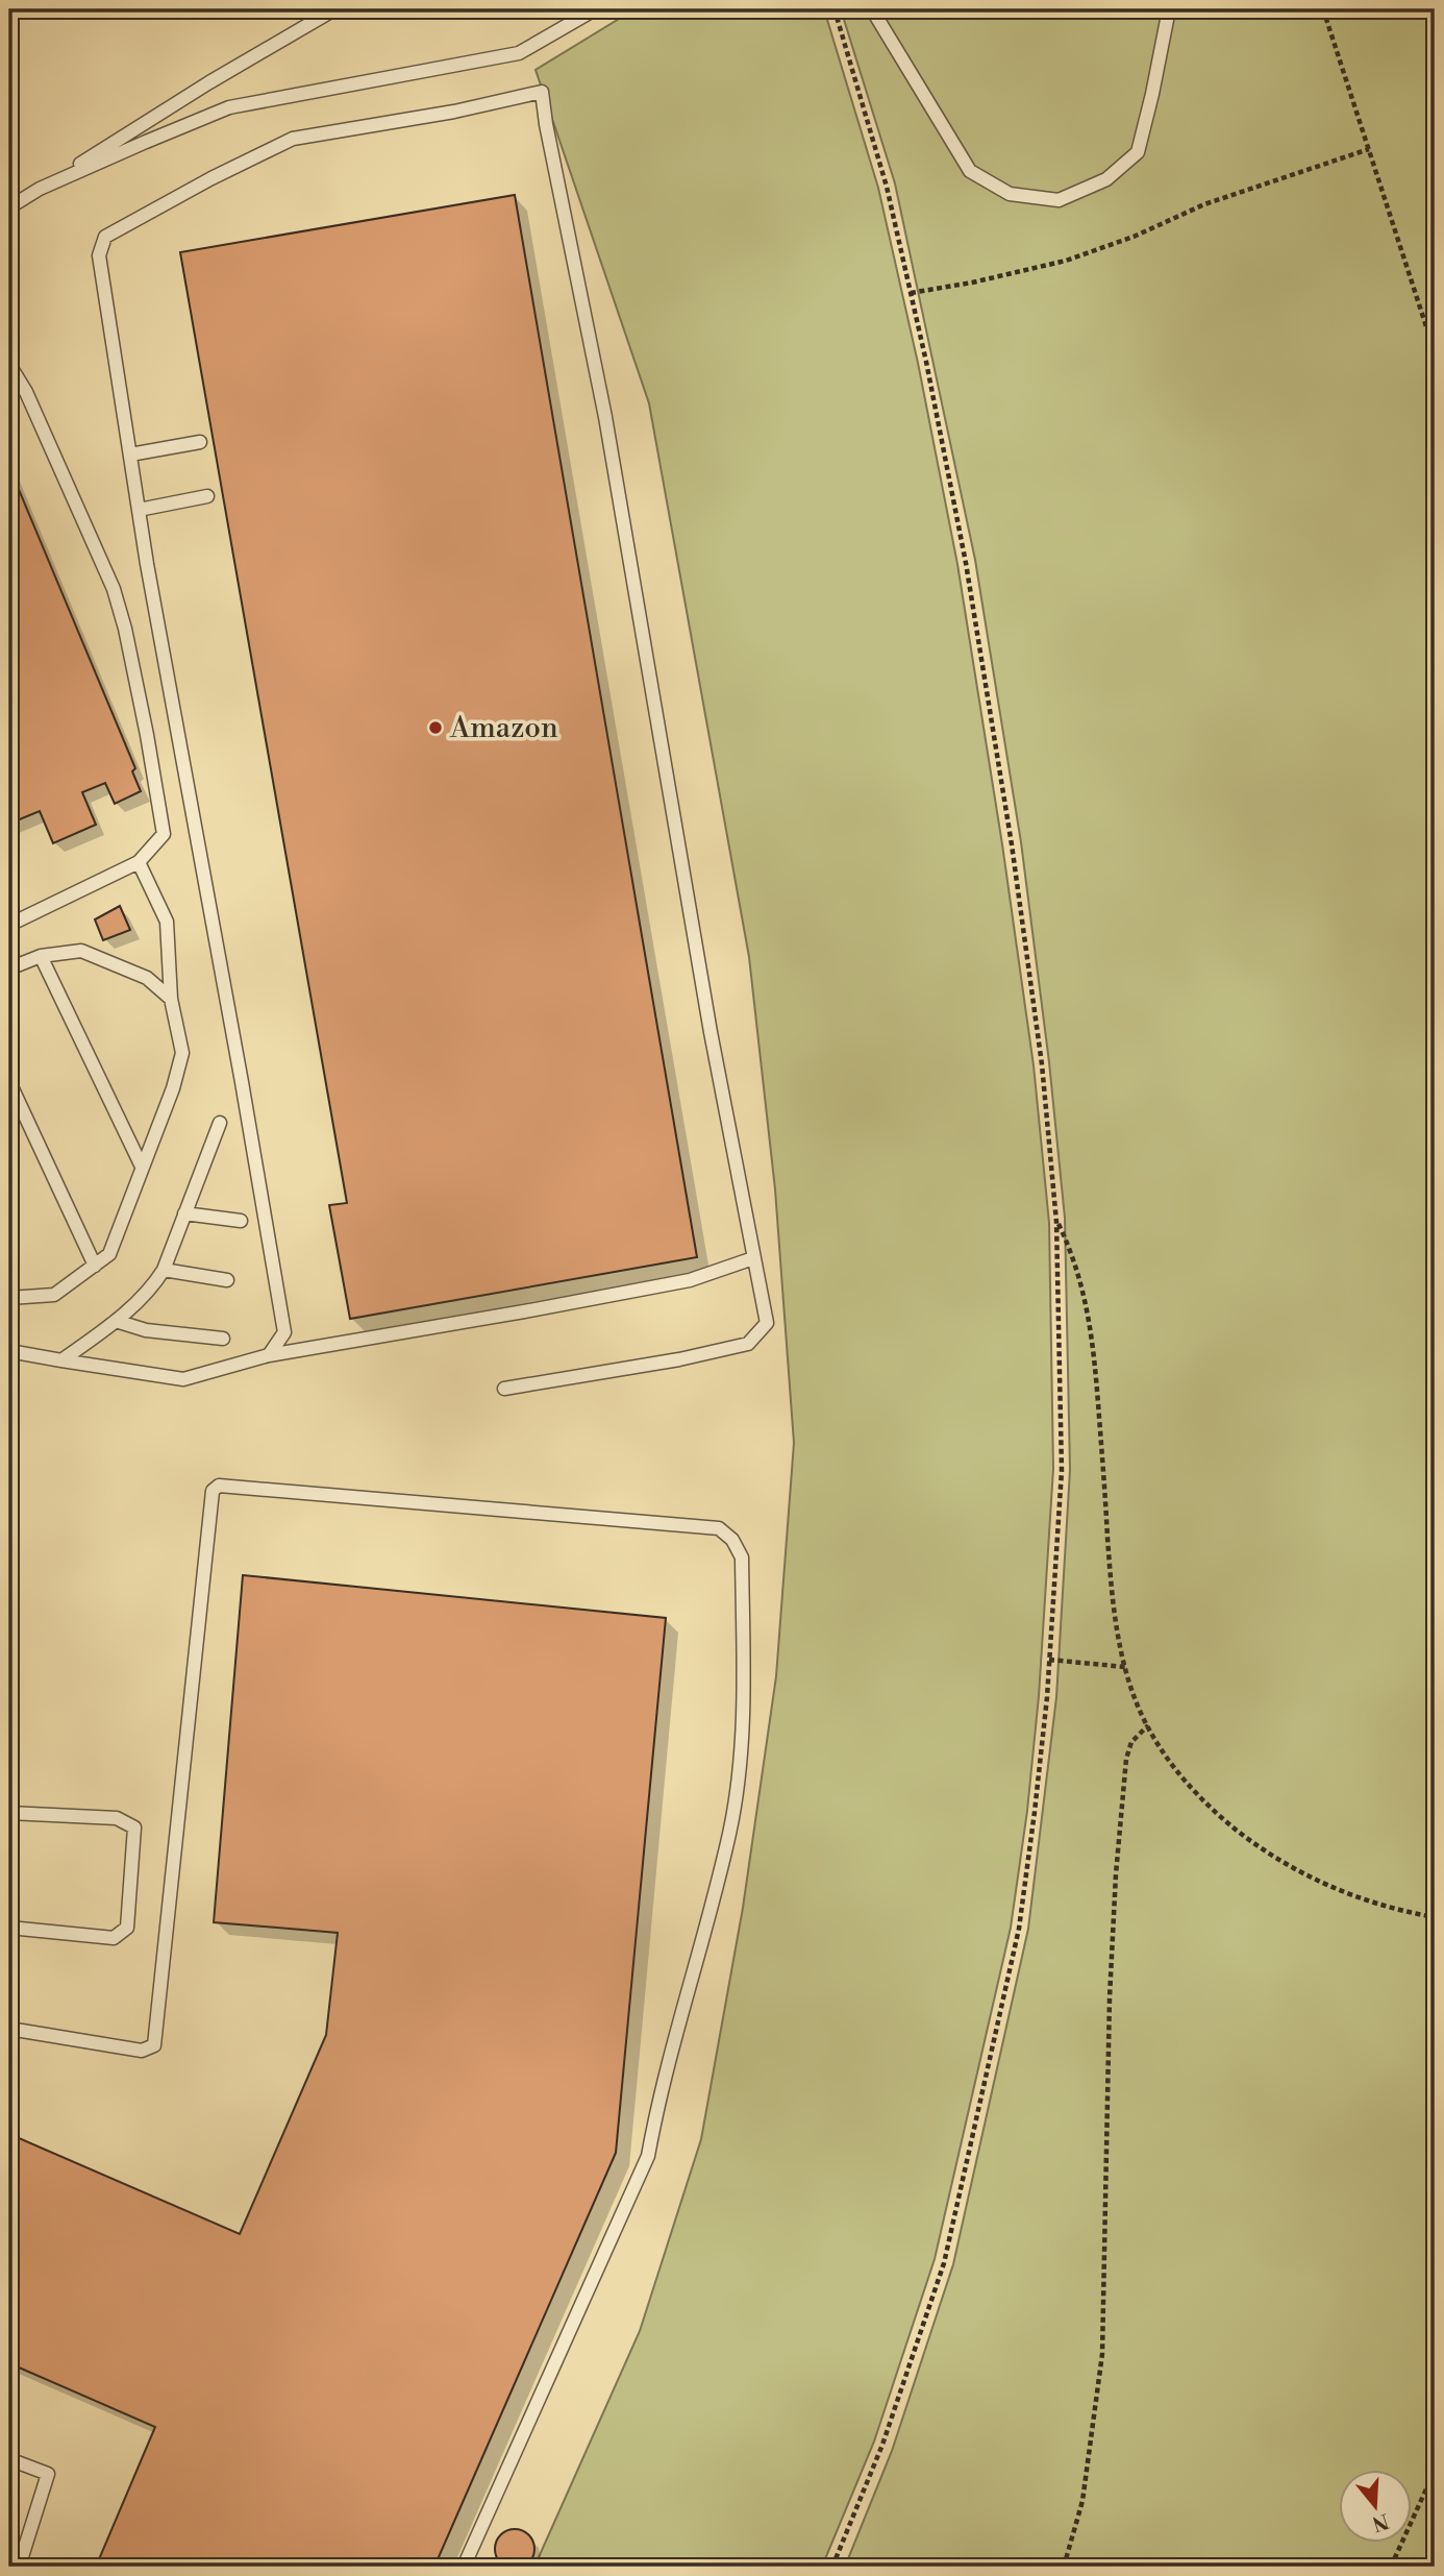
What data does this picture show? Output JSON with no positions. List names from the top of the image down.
{
  "places": ["Amazon"],
  "north": "bottom"
}
